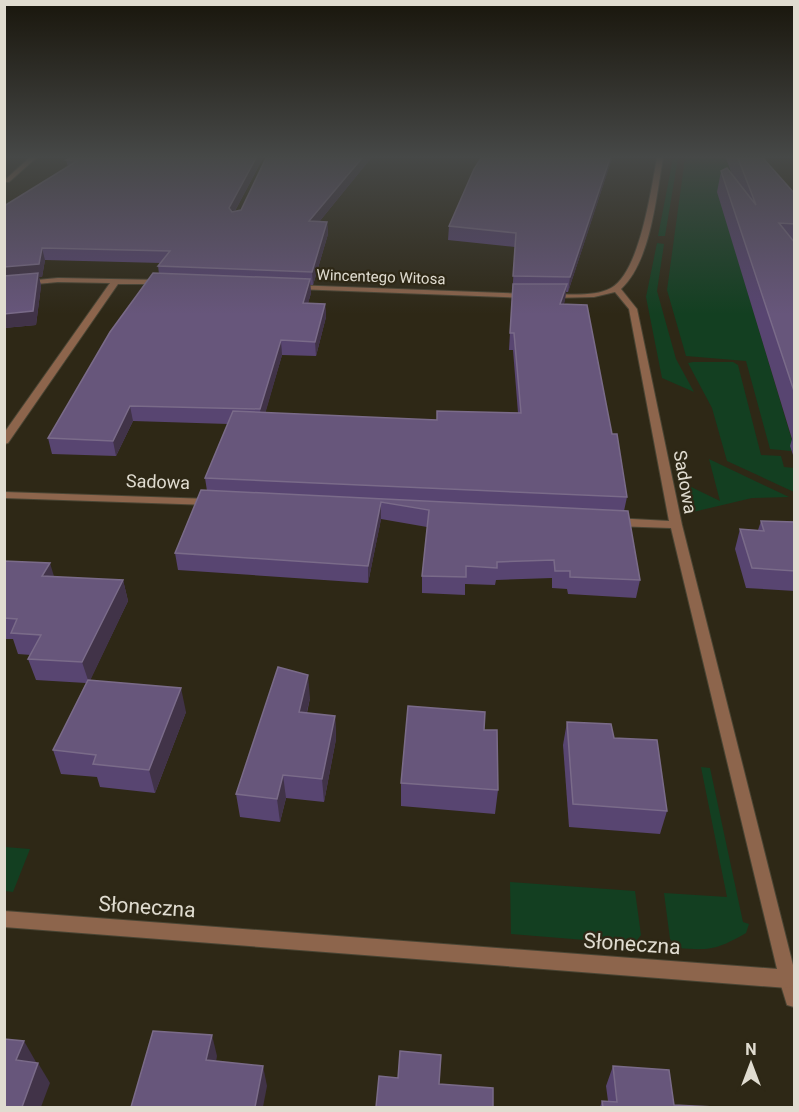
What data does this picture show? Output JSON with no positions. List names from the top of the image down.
{
  "streets": {
    "street": ["Wincentego Witosa", "Sadowa", "Słoneczna"]
  },
  "crossings": [
    ["Wincentego Witosa", "Sadowa"]
  ],
  "north": "top"
}
